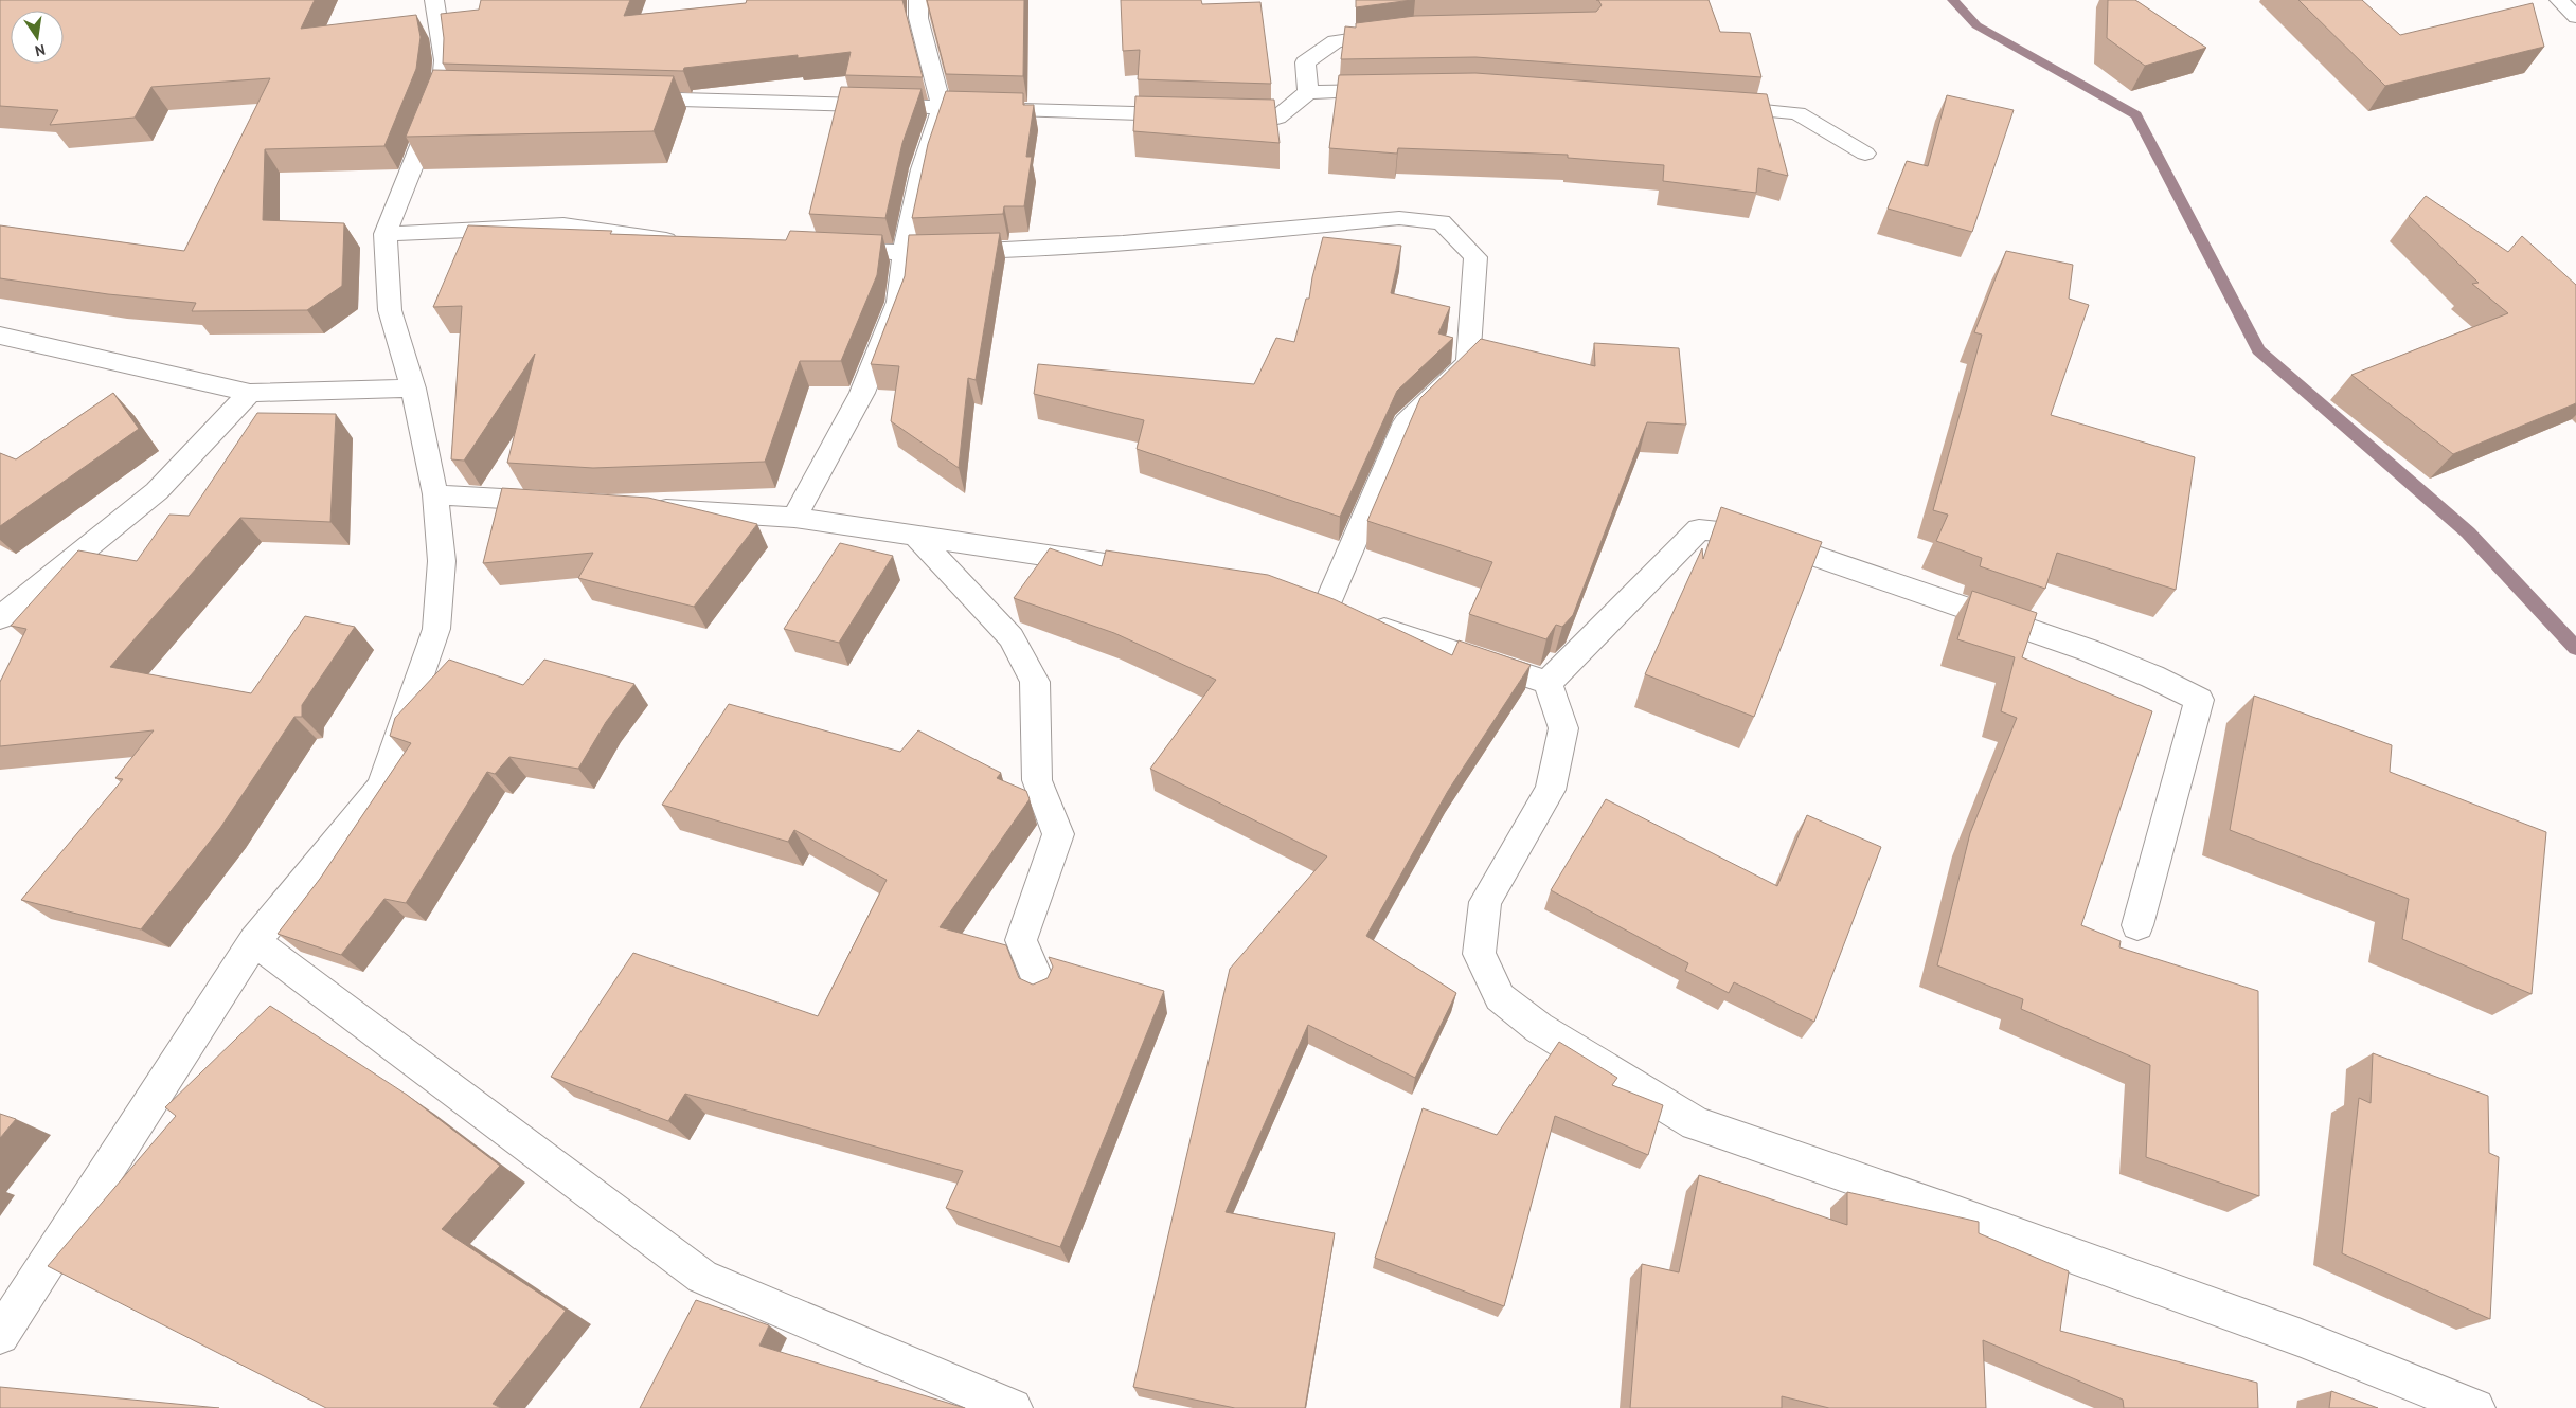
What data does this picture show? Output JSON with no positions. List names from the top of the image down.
{
  "north": "bottom"
}
